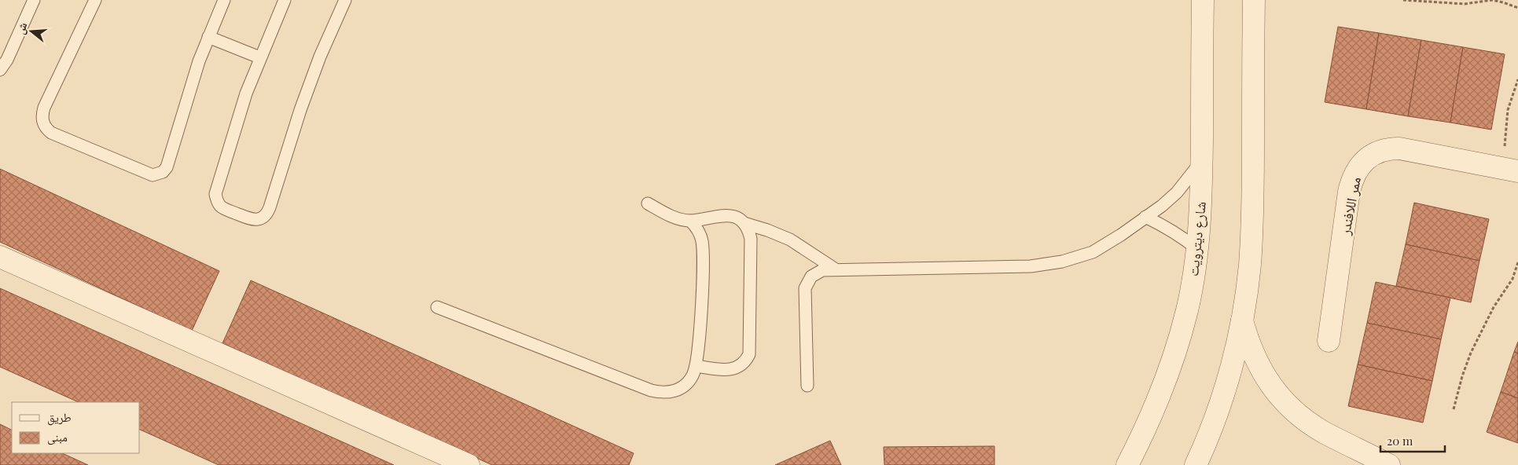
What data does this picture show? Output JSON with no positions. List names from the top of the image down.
{
  "streets": {
    "street": ["ممر اللافندر", "شارع ديترويت"]
  },
  "legend": ["طريق", "مبنى"],
  "scale_bar": "20 m",
  "north": "left"
}
